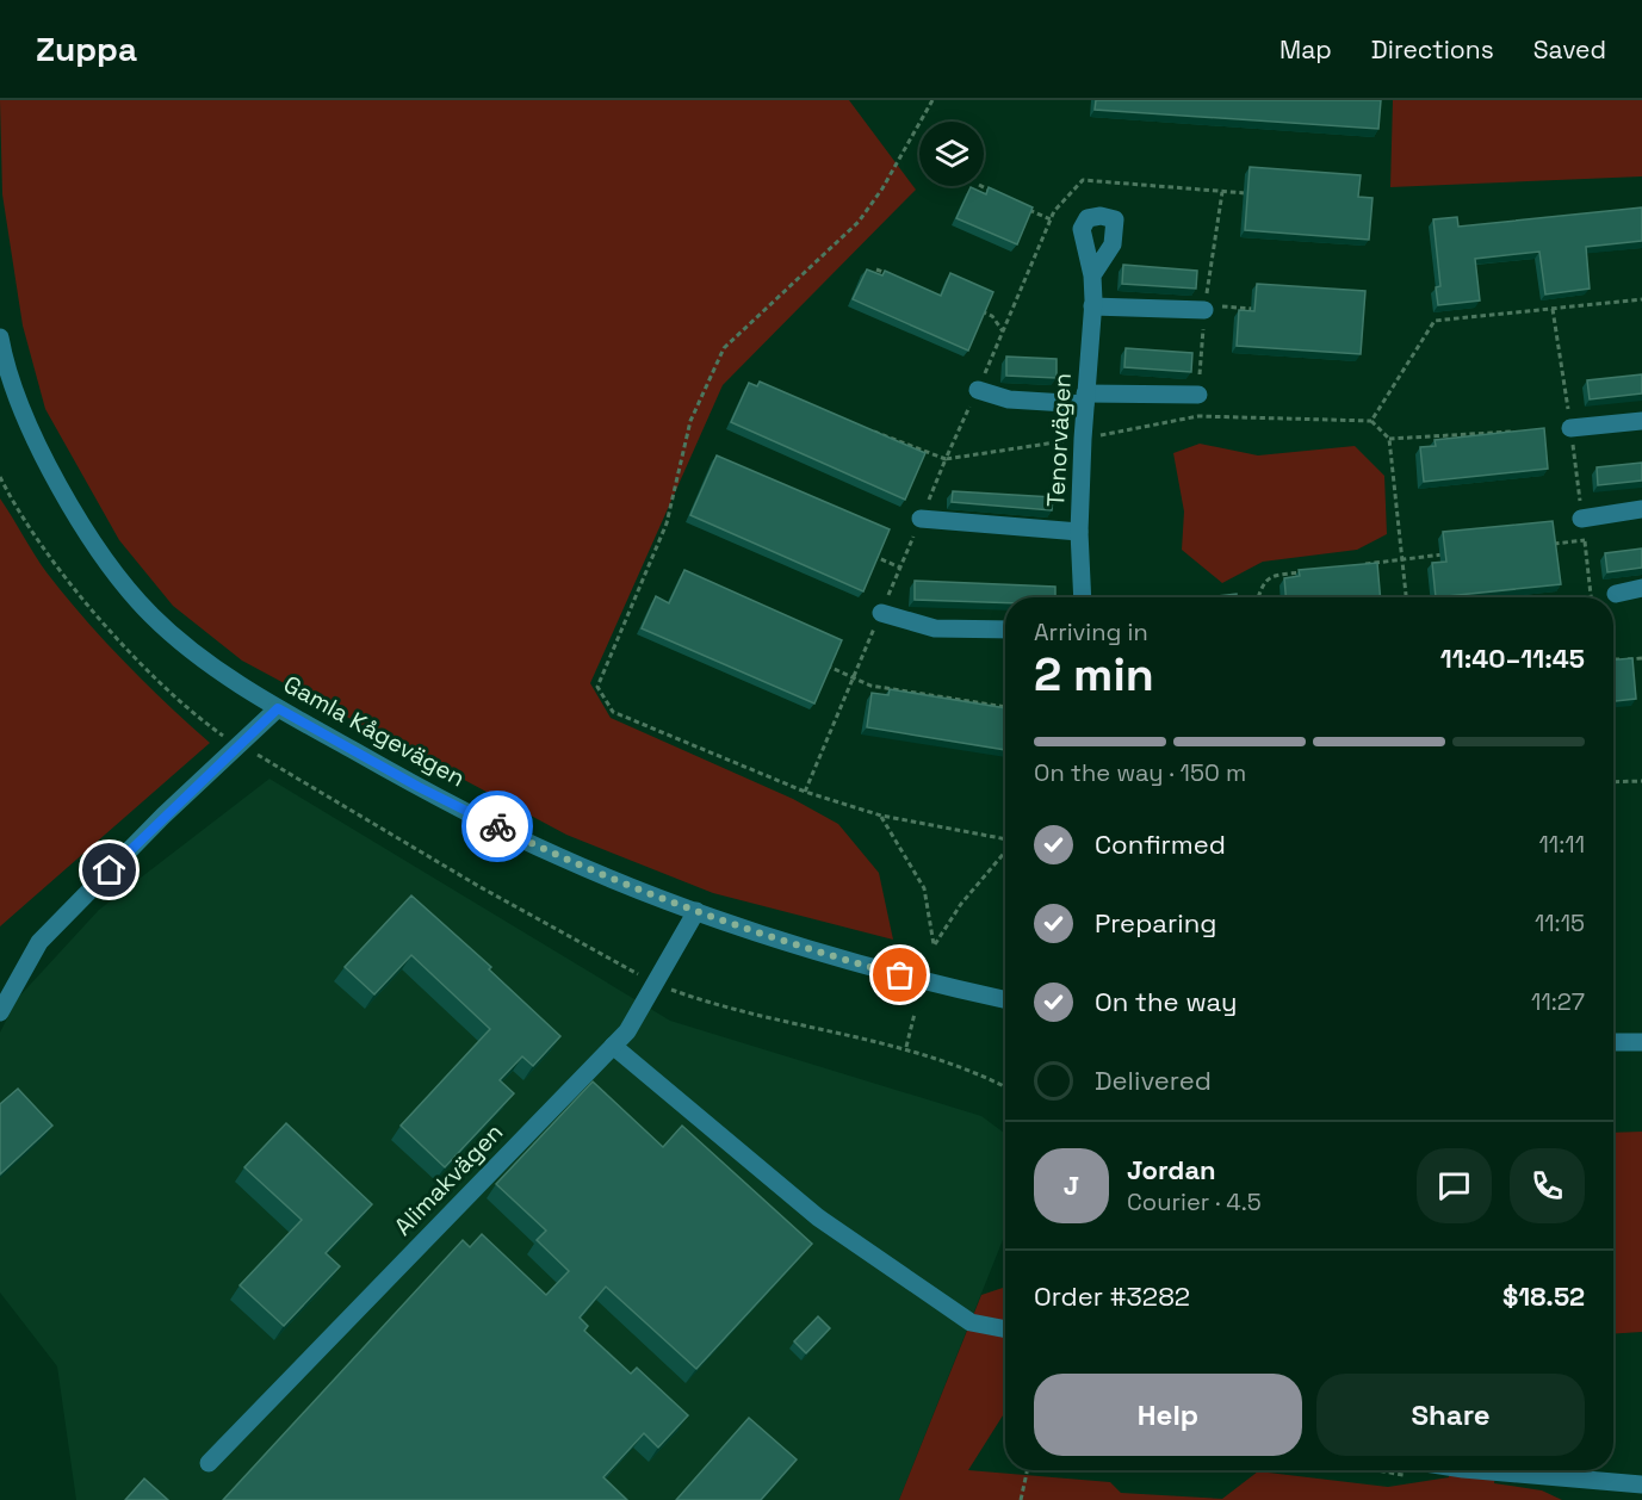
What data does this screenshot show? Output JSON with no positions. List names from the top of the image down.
{
  "streets": {
    "street": ["Tenorvägen", "Gamla Kågevägen", "Alimakvägen"]
  },
  "crossings": [
    ["Gamla Kågevägen", "Alimakvägen"]
  ],
  "page": {
    "header": "Zuppa",
    "nav": ["Map", "Directions", "Saved"],
    "heading": ["2 min", "Arriving in", "11:40–11:45"],
    "panel": [
      "Jordan",
      "Courier · 4.5",
      "Order #3282",
      "$18.52"
    ],
    "bar": "On the way · 150 m",
    "list": [
      ["Confirmed", "11:11"],
      ["Preparing", "11:15"],
      ["On the way", "11:27"],
      "Delivered"
    ],
    "round": "J",
    "buttons": ["Help", "Share"]
  }
}
